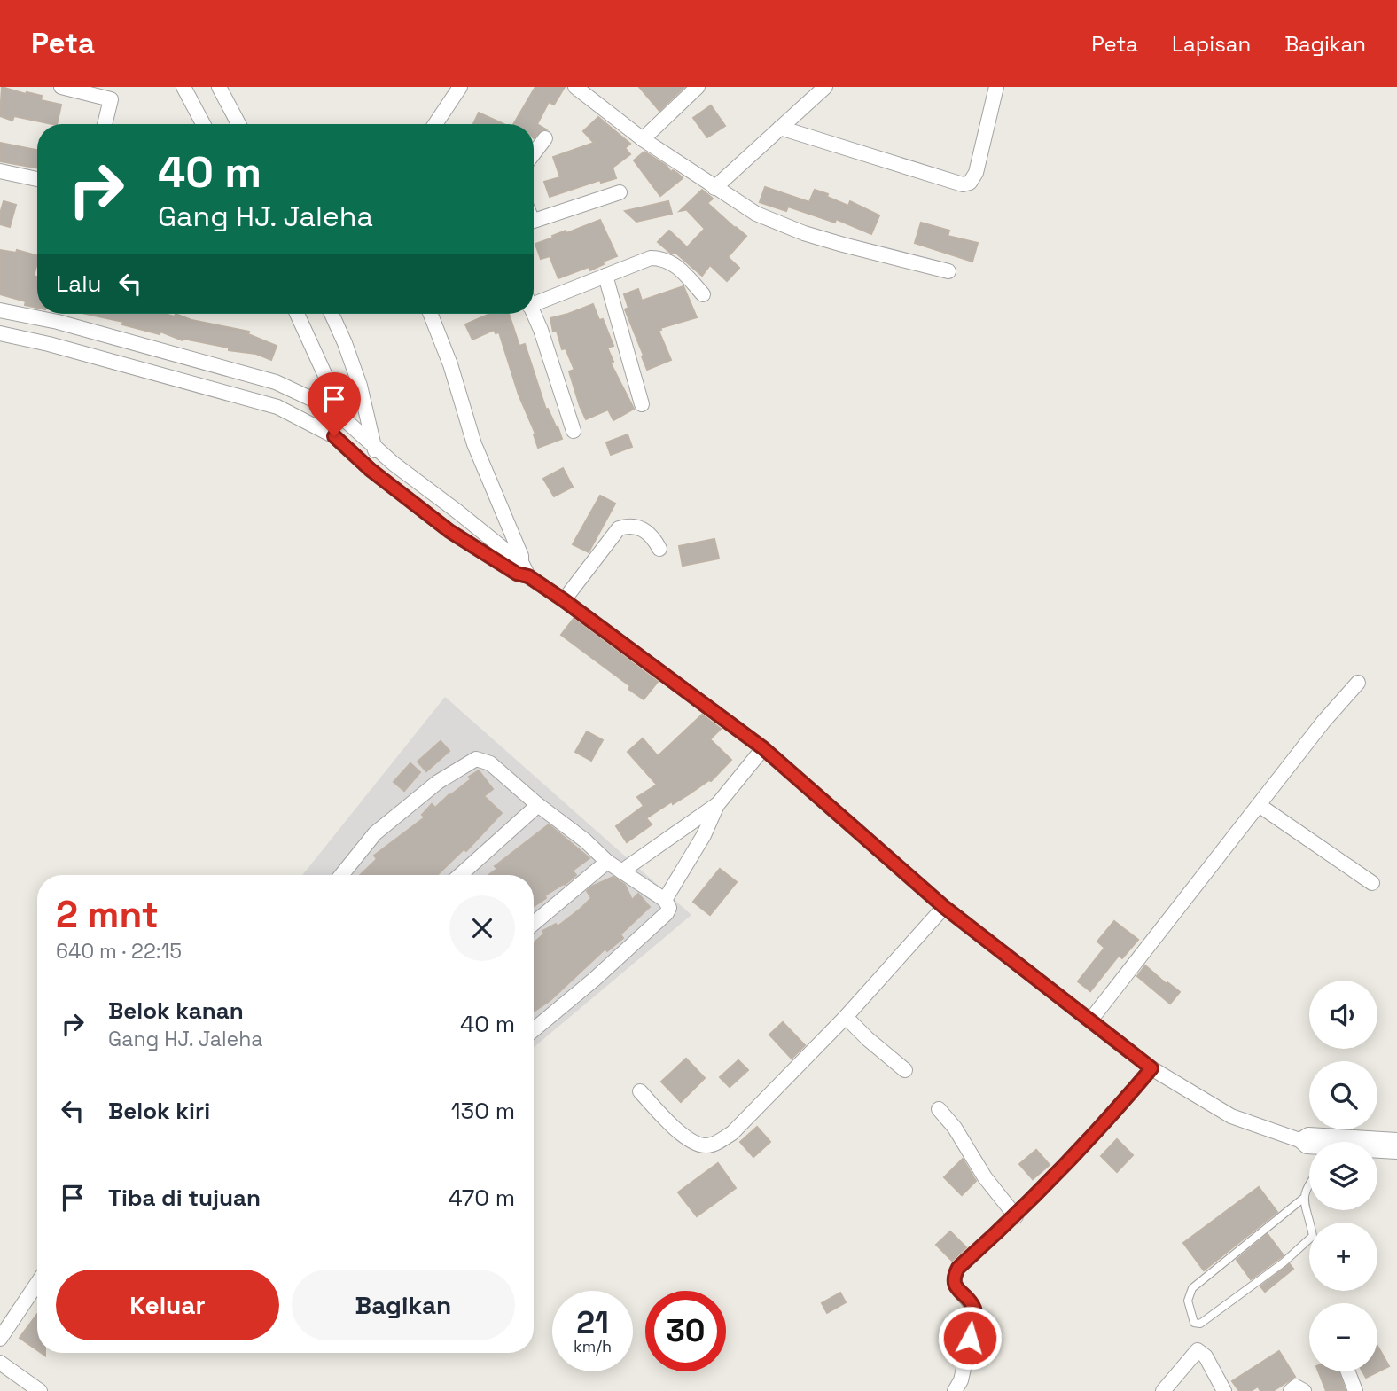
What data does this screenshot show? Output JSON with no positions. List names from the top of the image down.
{
  "page": {
    "header": "Peta",
    "nav": ["Peta", "Lapisan", "Bagikan"],
    "turn": ["40 m", "Gang HJ. Jaleha"],
    "then": "Lalu",
    "heading": ["2 mnt", "640 m · 22:15"],
    "map_buttons": ["+", "−"],
    "list": [
      {
        "name": "Belok kanan",
        "note": "Gang HJ. Jaleha",
        "value": "40 m"
      },
      {
        "name": "Belok kiri",
        "value": "130 m"
      },
      {
        "name": "Tiba di tujuan",
        "value": "470 m"
      }
    ],
    "buttons": ["Keluar", "Bagikan"],
    "speed": "21 km/h",
    "limit": "30"
  }
}
